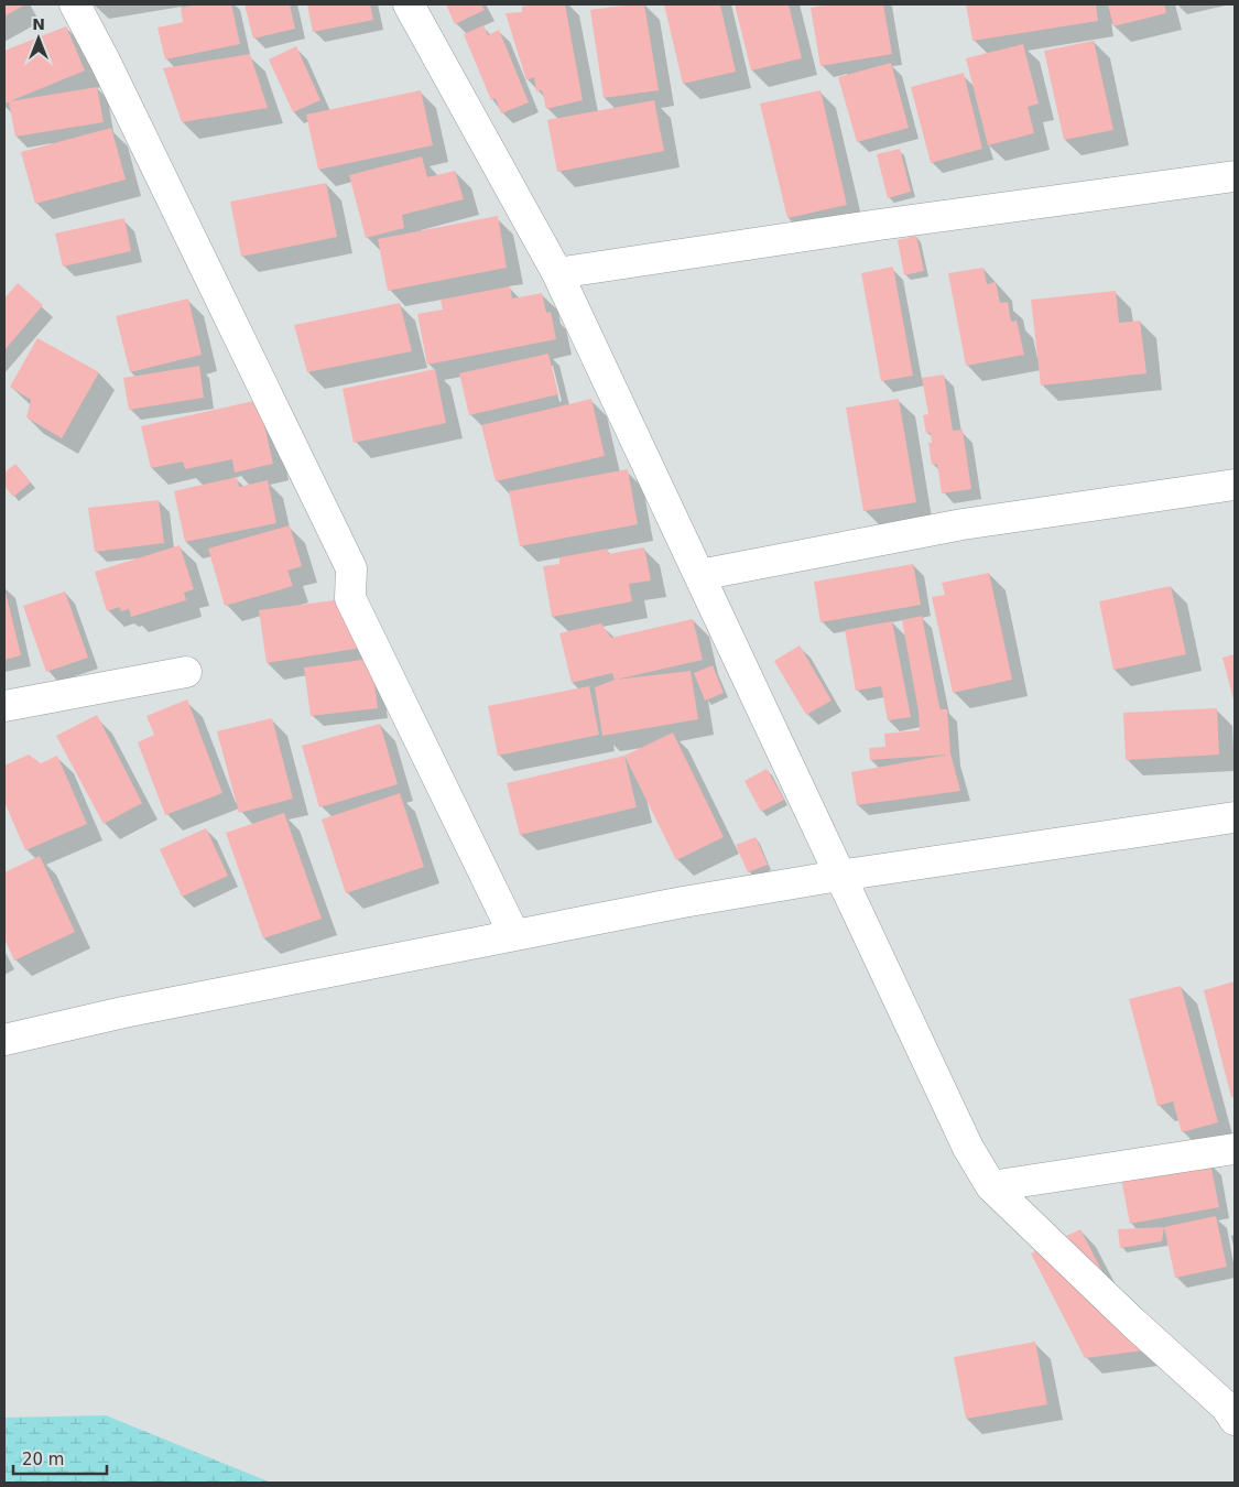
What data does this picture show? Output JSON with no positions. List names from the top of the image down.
{
  "scale_bar": "20 m",
  "north": "top"
}
